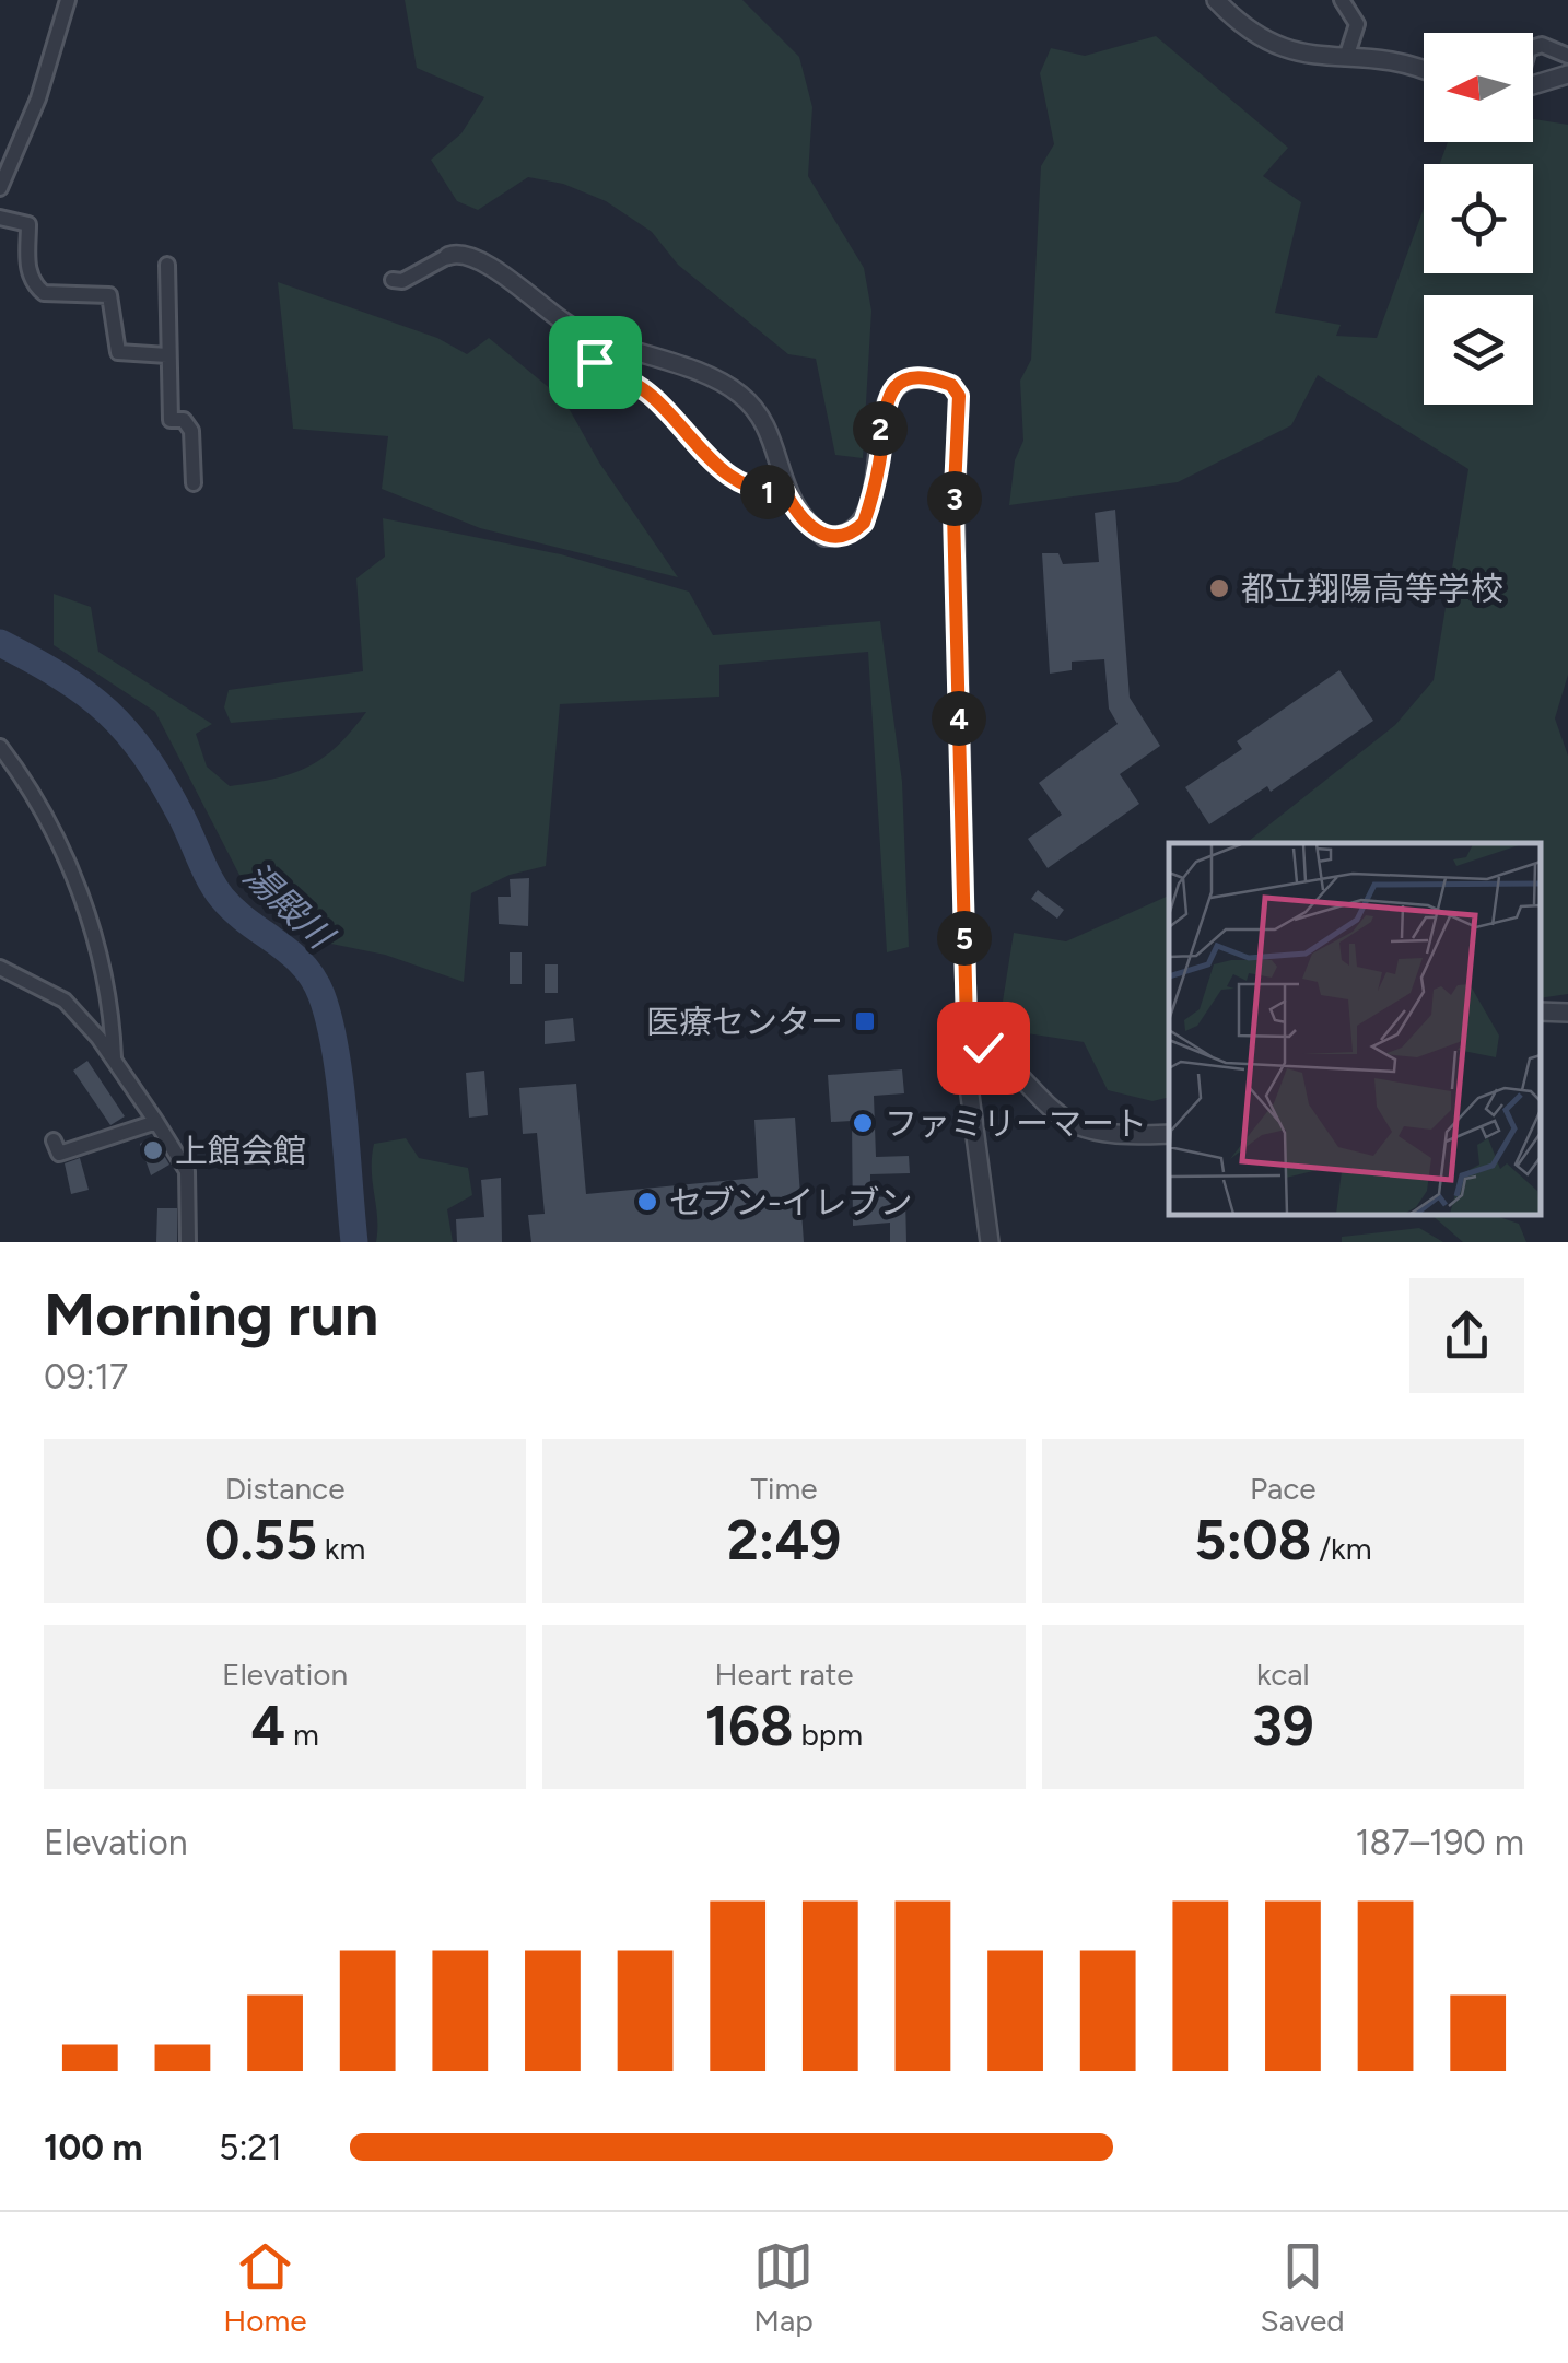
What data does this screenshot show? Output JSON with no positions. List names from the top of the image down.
{
  "water": ["湯殿川"],
  "places": {
    "other": [
      "都立翔陽高等学校",
      "ファミリーマート",
      "上館会館",
      "セブン-イレブン"
    ],
    "transit": ["医療センター"]
  },
  "north": "left",
  "page": {
    "pins": [
      "2",
      "1",
      "3",
      "4",
      "5"
    ],
    "heading": ["Morning run", "09:17"],
    "stats": [
      ["Distance", "0.55 km"],
      ["Time", "2:49"],
      ["Pace", "5:08 /km"],
      ["Elevation", "4 m"],
      ["Heart rate", "168 bpm"],
      ["kcal", "39"]
    ],
    "chart": ["Elevation", "187–190 m"],
    "list": [
      {
        "name": "100 m",
        "note": "5:21"
      }
    ],
    "tabs": ["Home", "Map", "Saved"]
  }
}
